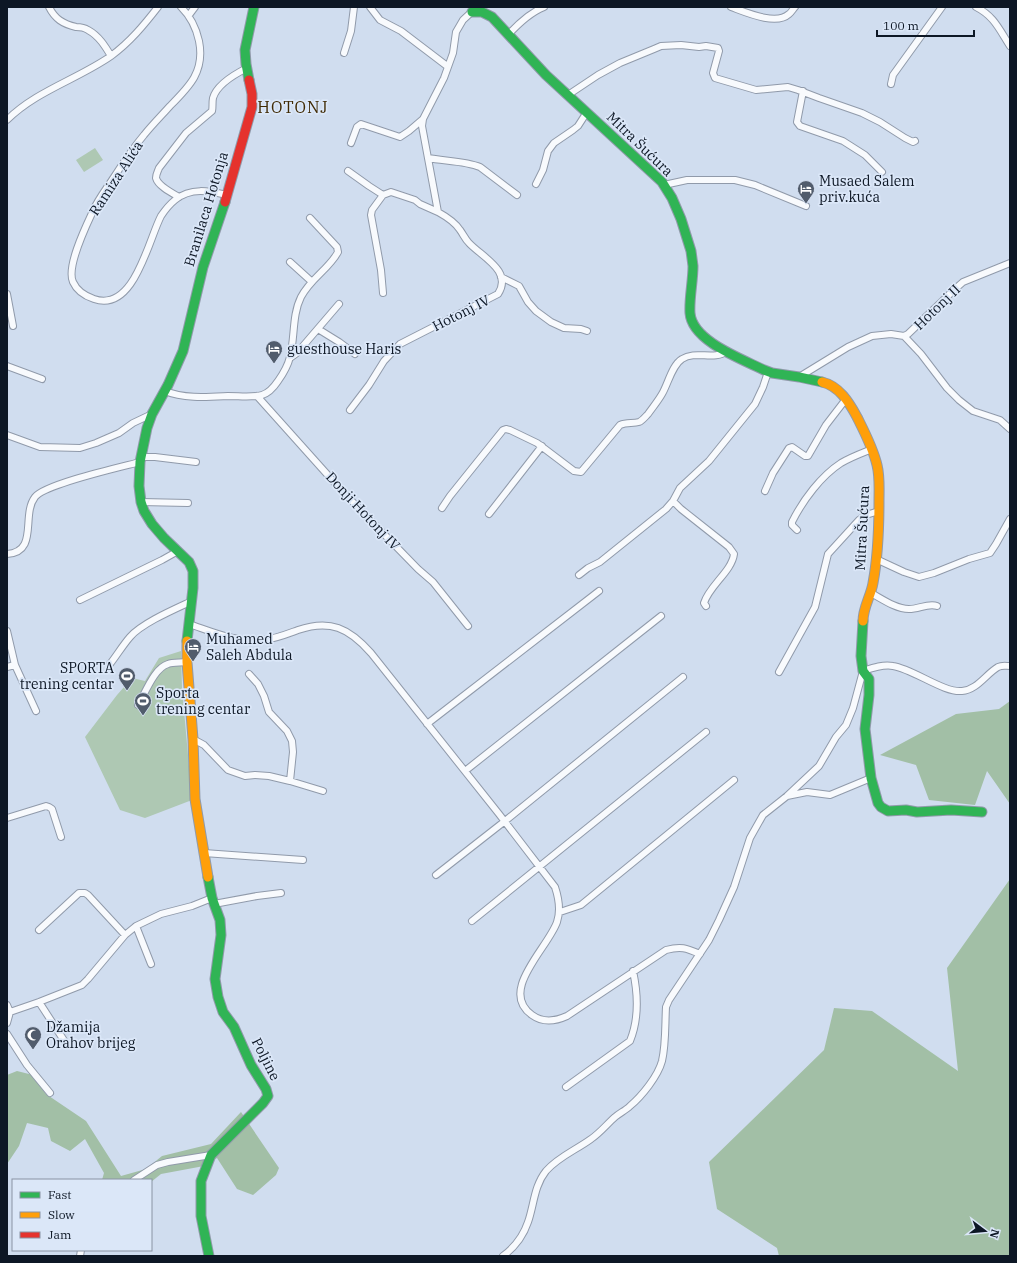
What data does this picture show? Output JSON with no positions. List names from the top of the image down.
{
  "streets": {
    "street": [
      "Mitra Šućura",
      "Ramiza Alića",
      "Branilaca Hotonja",
      "Hotonj II",
      "Hotonj IV",
      "Donji Hotonj IV",
      "Poljine"
    ]
  },
  "crossings": [
    ["Mitra Šućura", "Hotonj II"],
    ["Ramiza Alića", "Branilaca Hotonja"],
    ["Branilaca Hotonja", "Poljine"]
  ],
  "districts": ["HOTONJ"],
  "places": {
    "hotel": ["Musaed Salem priv.kuća", "guesthouse Haris", "Muhamed Saleh Abdula"],
    "sports": ["SPORTA trening centar", "Sporta trening centar"],
    "mosque": ["Džamija Orahov brijeg"]
  },
  "legend": ["Fast", "Slow", "Jam"],
  "scale_bar": "100 m",
  "north": "right"
}
